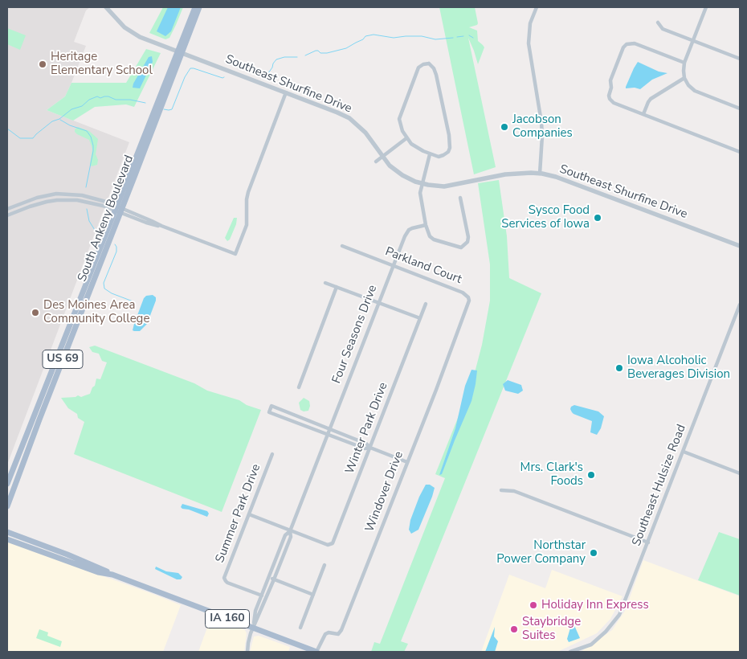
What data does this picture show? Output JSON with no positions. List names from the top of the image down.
{
  "streets": {
    "main road": ["South Ankeny Boulevard", "US 69", "IA 160"],
    "street": [
      "Southeast Shurfine Drive",
      "Parkland Court",
      "Four Seasons Drive",
      "Winter Park Drive",
      "Southeast Hulsize Road",
      "Windover Drive",
      "Summer Park Drive"
    ]
  },
  "crossings": [
    ["Southeast Shurfine Drive", "South Ankeny Boulevard"],
    ["Parkland Court", "Four Seasons Drive"],
    ["Parkland Court", "Windover Drive"],
    ["Four Seasons Drive", "Winter Park Drive"],
    ["Four Seasons Drive", "Summer Park Drive"],
    ["Four Seasons Drive", "IA 160"],
    ["Windover Drive", "IA 160"]
  ],
  "places": [
    "Heritage Elementary School",
    "Jacobson Companies",
    "Sysco Food Services of Iowa",
    "Des Moines Area Community College",
    "Iowa Alcoholic Beverages Division",
    "Mrs. Clark's Foods",
    "Northstar Power Company",
    "Holiday Inn Express",
    "Staybridge Suites"
  ]
}
